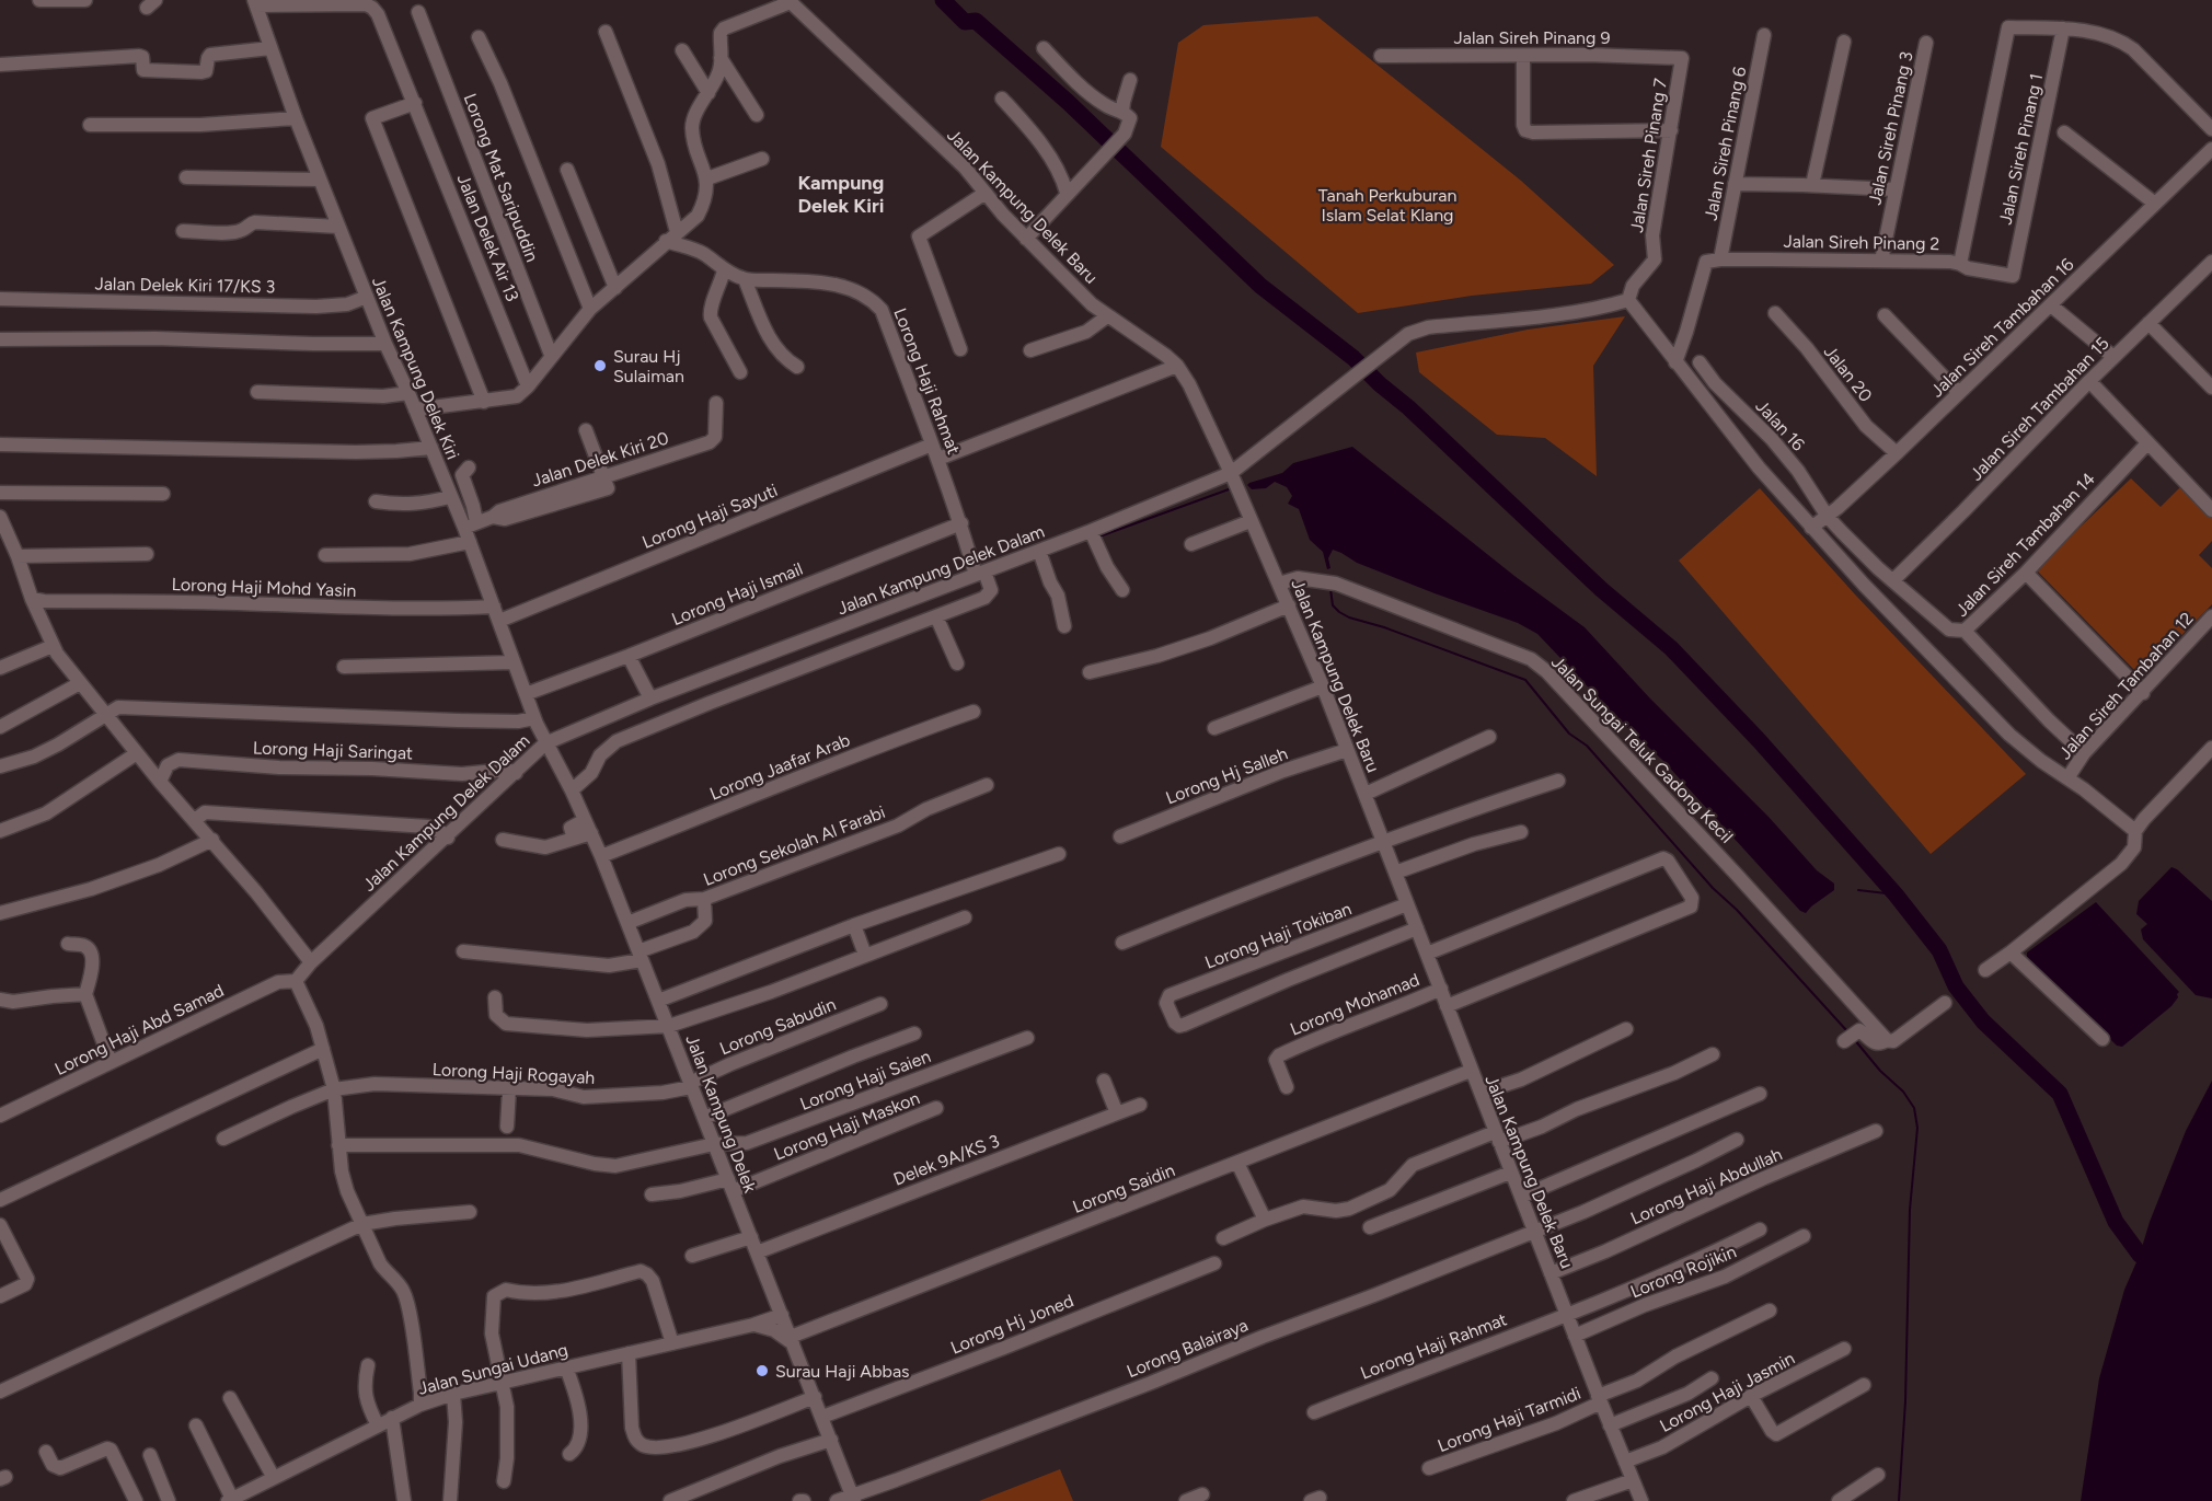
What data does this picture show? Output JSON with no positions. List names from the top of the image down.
{
  "streets": {
    "street": [
      "Jalan Sireh Pinang 9",
      "Jalan Sireh Pinang 3",
      "Jalan Sireh Pinang 6",
      "Jalan Sireh Pinang 1",
      "Jalan Sireh Pinang 7",
      "Lorong Mat Saripuddin",
      "Jalan Kampung Delek Baru",
      "Jalan Delek Air 13",
      "Jalan Sireh Pinang 2",
      "Jalan Delek Kiri 17/KS 3",
      "Jalan Sireh Tambahan 16",
      "Jalan Kampung Delek Kiri",
      "Jalan 20",
      "Lorong Haji Rahmat",
      "Jalan Sireh Tambahan 15",
      "Jalan 16",
      "Jalan Delek Kiri 20",
      "Lorong Haji Sayuti",
      "Jalan Sireh Tambahan 14",
      "Jalan Kampung Delek Dalam",
      "Lorong Haji Mohd Yasin",
      "Lorong Haji Ismail",
      "Jalan Sireh Tambahan 12",
      "Jalan Sungai Teluk Gadong Kecil",
      "Lorong Haji Saringat",
      "Lorong Jaafar Arab",
      "Lorong Hj Salleh",
      "Lorong Sekolah Al Farabi",
      "Lorong Haji Tokiban",
      "Lorong Mohamad",
      "Lorong Sabudin",
      "Lorong Haji Abd Samad",
      "Lorong Haji Rogayah",
      "Lorong Haji Saien",
      "Jalan Kampung Delek",
      "Lorong Haji Maskon",
      "Delek 9A/KS 3",
      "Lorong Haji Abdullah",
      "Lorong Saidin",
      "Lorong Rojikin",
      "Lorong Hj Joned",
      "Lorong Balairaya",
      "Jalan Sungai Udang",
      "Lorong Haji Jasmin",
      "Lorong Haji Tarmidi"
    ]
  },
  "crossings": [
    ["Jalan Sireh Pinang 9", "Jalan Sireh Pinang 7"],
    ["Jalan Sireh Pinang 3", "Jalan Sireh Pinang 2"],
    ["Jalan Sireh Pinang 6", "Jalan Sireh Pinang 2"],
    ["Jalan Sireh Pinang 1", "Jalan Sireh Pinang 2"],
    ["Jalan Sireh Pinang 7", "Jalan Kampung Delek Dalam"],
    ["Jalan Kampung Delek Baru", "Lorong Haji Rahmat"],
    ["Jalan Kampung Delek Baru", "Jalan Kampung Delek Dalam"],
    ["Jalan Kampung Delek Baru", "Jalan Sungai Teluk Gadong Kecil"],
    ["Jalan Kampung Delek Baru", "Lorong Hj Salleh"],
    ["Jalan Kampung Delek Baru", "Lorong Haji Tokiban"],
    ["Jalan Kampung Delek Baru", "Lorong Mohamad"],
    ["Jalan Kampung Delek Baru", "Lorong Haji Abdullah"],
    ["Jalan Kampung Delek Baru", "Lorong Saidin"],
    ["Jalan Kampung Delek Baru", "Lorong Rojikin"],
    ["Jalan Kampung Delek Baru", "Lorong Balairaya"],
    ["Jalan Kampung Delek Baru", "Lorong Haji Jasmin"],
    ["Jalan Kampung Delek Baru", "Lorong Haji Tarmidi"],
    ["Jalan Delek Air 13", "Jalan Kampung Delek Kiri"],
    ["Jalan Delek Kiri 17/KS 3", "Jalan Kampung Delek Kiri"],
    ["Jalan Sireh Tambahan 16", "Jalan 20"],
    ["Jalan Sireh Tambahan 16", "Jalan 16"],
    ["Jalan Kampung Delek Kiri", "Jalan Delek Kiri 20"],
    ["Jalan Kampung Delek Kiri", "Lorong Haji Sayuti"],
    ["Jalan Kampung Delek Kiri", "Jalan Kampung Delek Dalam"],
    ["Jalan Kampung Delek Kiri", "Lorong Haji Mohd Yasin"],
    ["Jalan Kampung Delek Kiri", "Lorong Haji Ismail"],
    ["Jalan Kampung Delek Kiri", "Jalan Kampung Delek"],
    ["Lorong Haji Rahmat", "Lorong Haji Sayuti"],
    ["Lorong Haji Rahmat", "Jalan Kampung Delek Dalam"],
    ["Lorong Haji Rahmat", "Lorong Haji Ismail"],
    ["Jalan Sireh Tambahan 15", "Jalan 16"],
    ["Jalan 16", "Jalan Sireh Tambahan 14"],
    ["Jalan Sireh Tambahan 14", "Jalan Sireh Tambahan 12"],
    ["Jalan Kampung Delek Dalam", "Lorong Haji Saringat"],
    ["Jalan Kampung Delek Dalam", "Lorong Haji Abd Samad"],
    ["Jalan Kampung Delek Dalam", "Jalan Kampung Delek"],
    ["Lorong Jaafar Arab", "Jalan Kampung Delek"],
    ["Lorong Sekolah Al Farabi", "Jalan Kampung Delek"],
    ["Lorong Sabudin", "Lorong Haji Rogayah"],
    ["Lorong Sabudin", "Jalan Kampung Delek"],
    ["Lorong Haji Rogayah", "Jalan Kampung Delek"],
    ["Lorong Haji Saien", "Jalan Kampung Delek"],
    ["Jalan Kampung Delek", "Lorong Haji Maskon"],
    ["Jalan Kampung Delek", "Delek 9A/KS 3"],
    ["Jalan Kampung Delek", "Lorong Saidin"],
    ["Jalan Kampung Delek", "Lorong Hj Joned"],
    ["Jalan Kampung Delek", "Lorong Balairaya"],
    ["Jalan Kampung Delek", "Jalan Sungai Udang"]
  ],
  "districts": ["Kampung Delek Kiri"],
  "parks": ["Tanah Perkuburan Islam Selat Klang"],
  "places": ["Surau Hj Sulaiman", "Surau Haji Abbas"]
}
